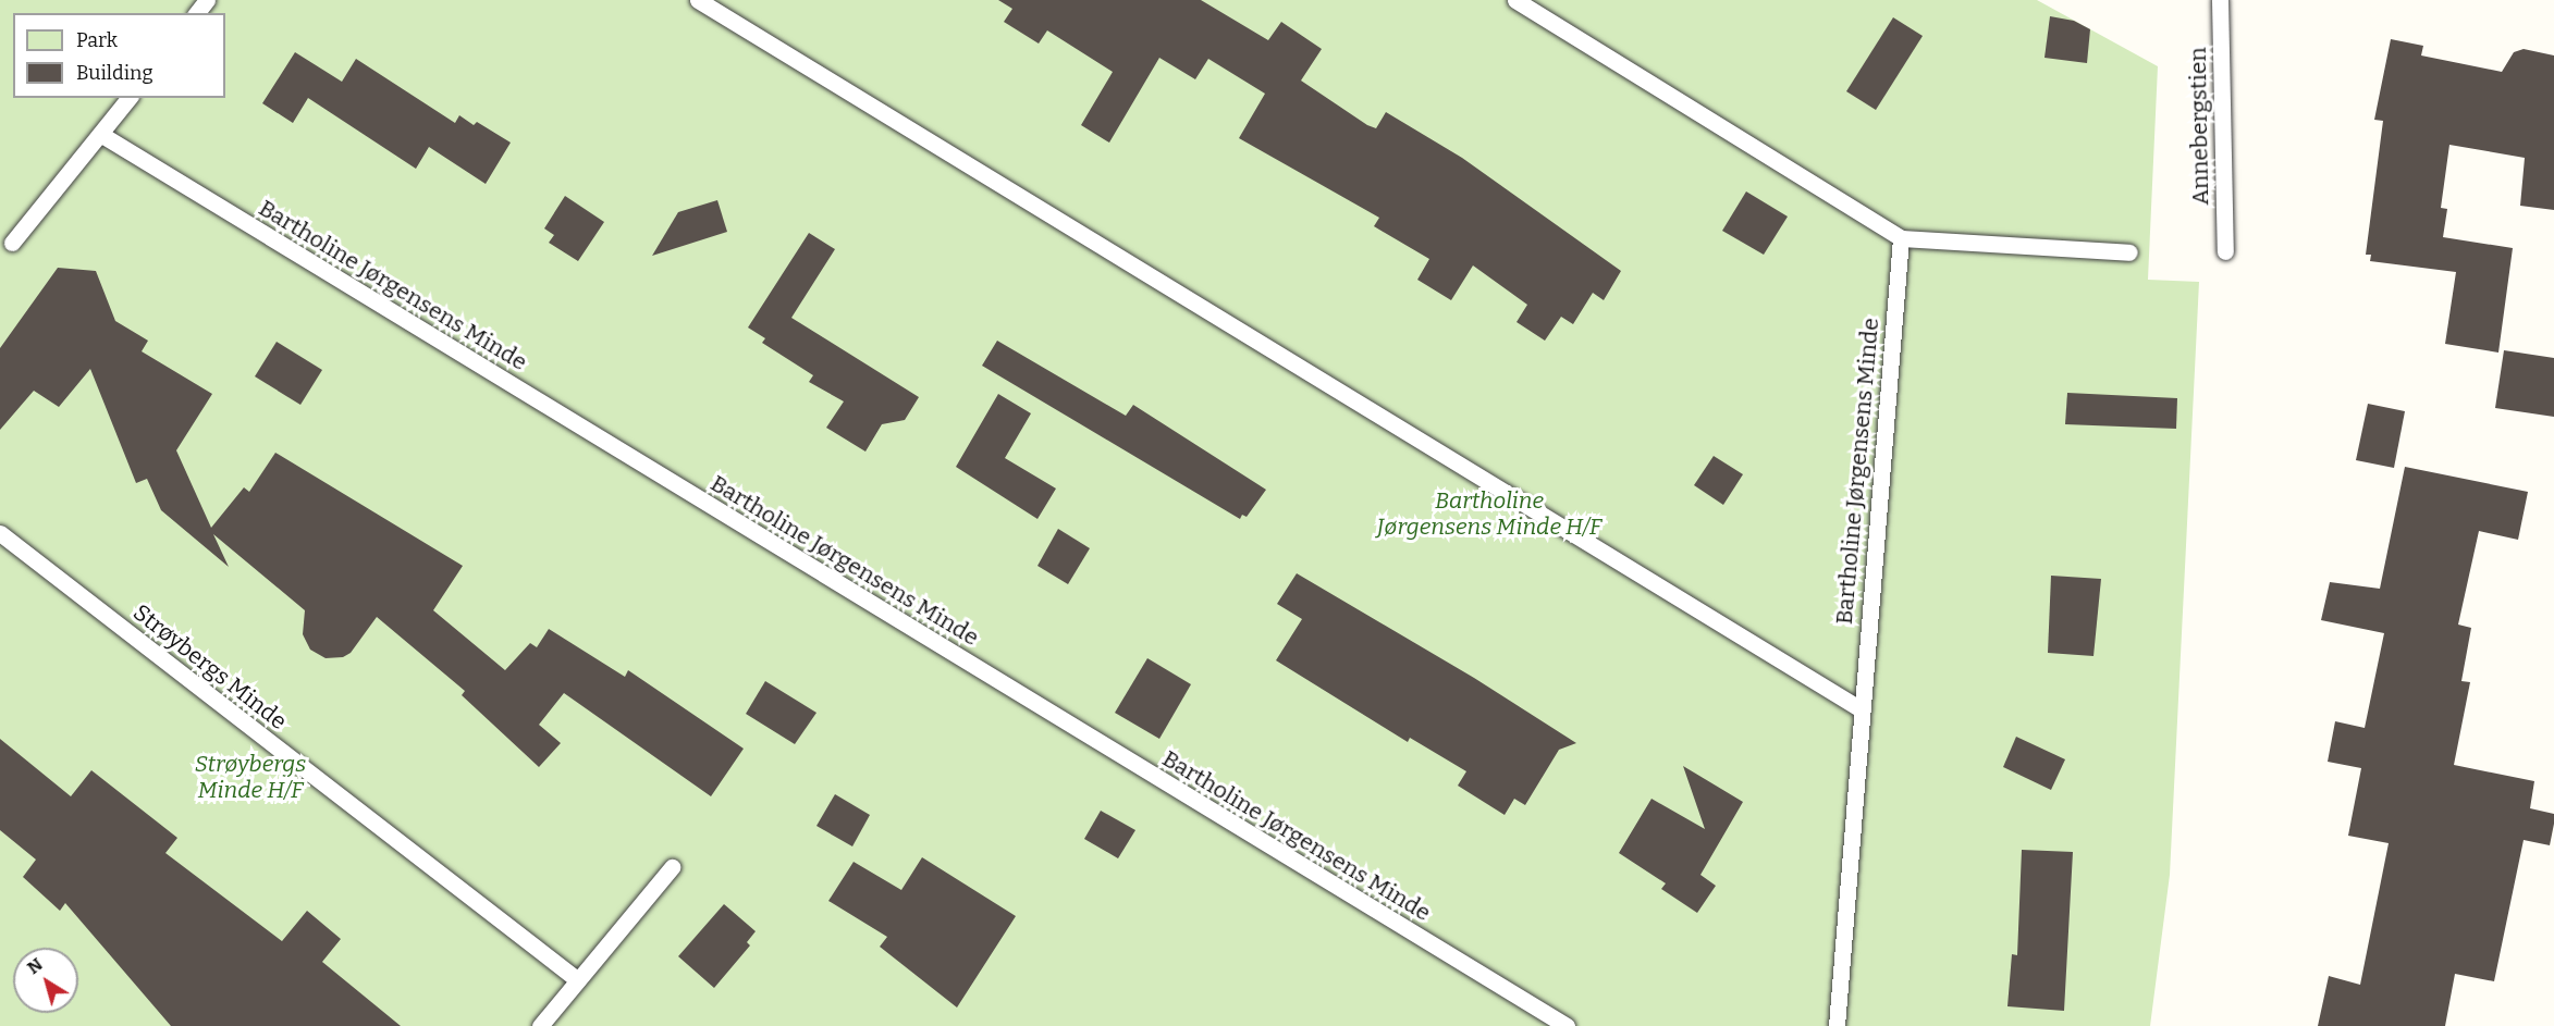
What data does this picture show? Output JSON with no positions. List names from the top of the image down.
{
  "streets": {
    "lane": ["Annebergstien", "Bartholine Jørgensens Minde", "Strøybergs Minde"]
  },
  "parks": ["Bartholine Jørgensens Minde H/F", "Strøybergs Minde H/F"],
  "legend": ["Park", "Building"],
  "north": "top left"
}
